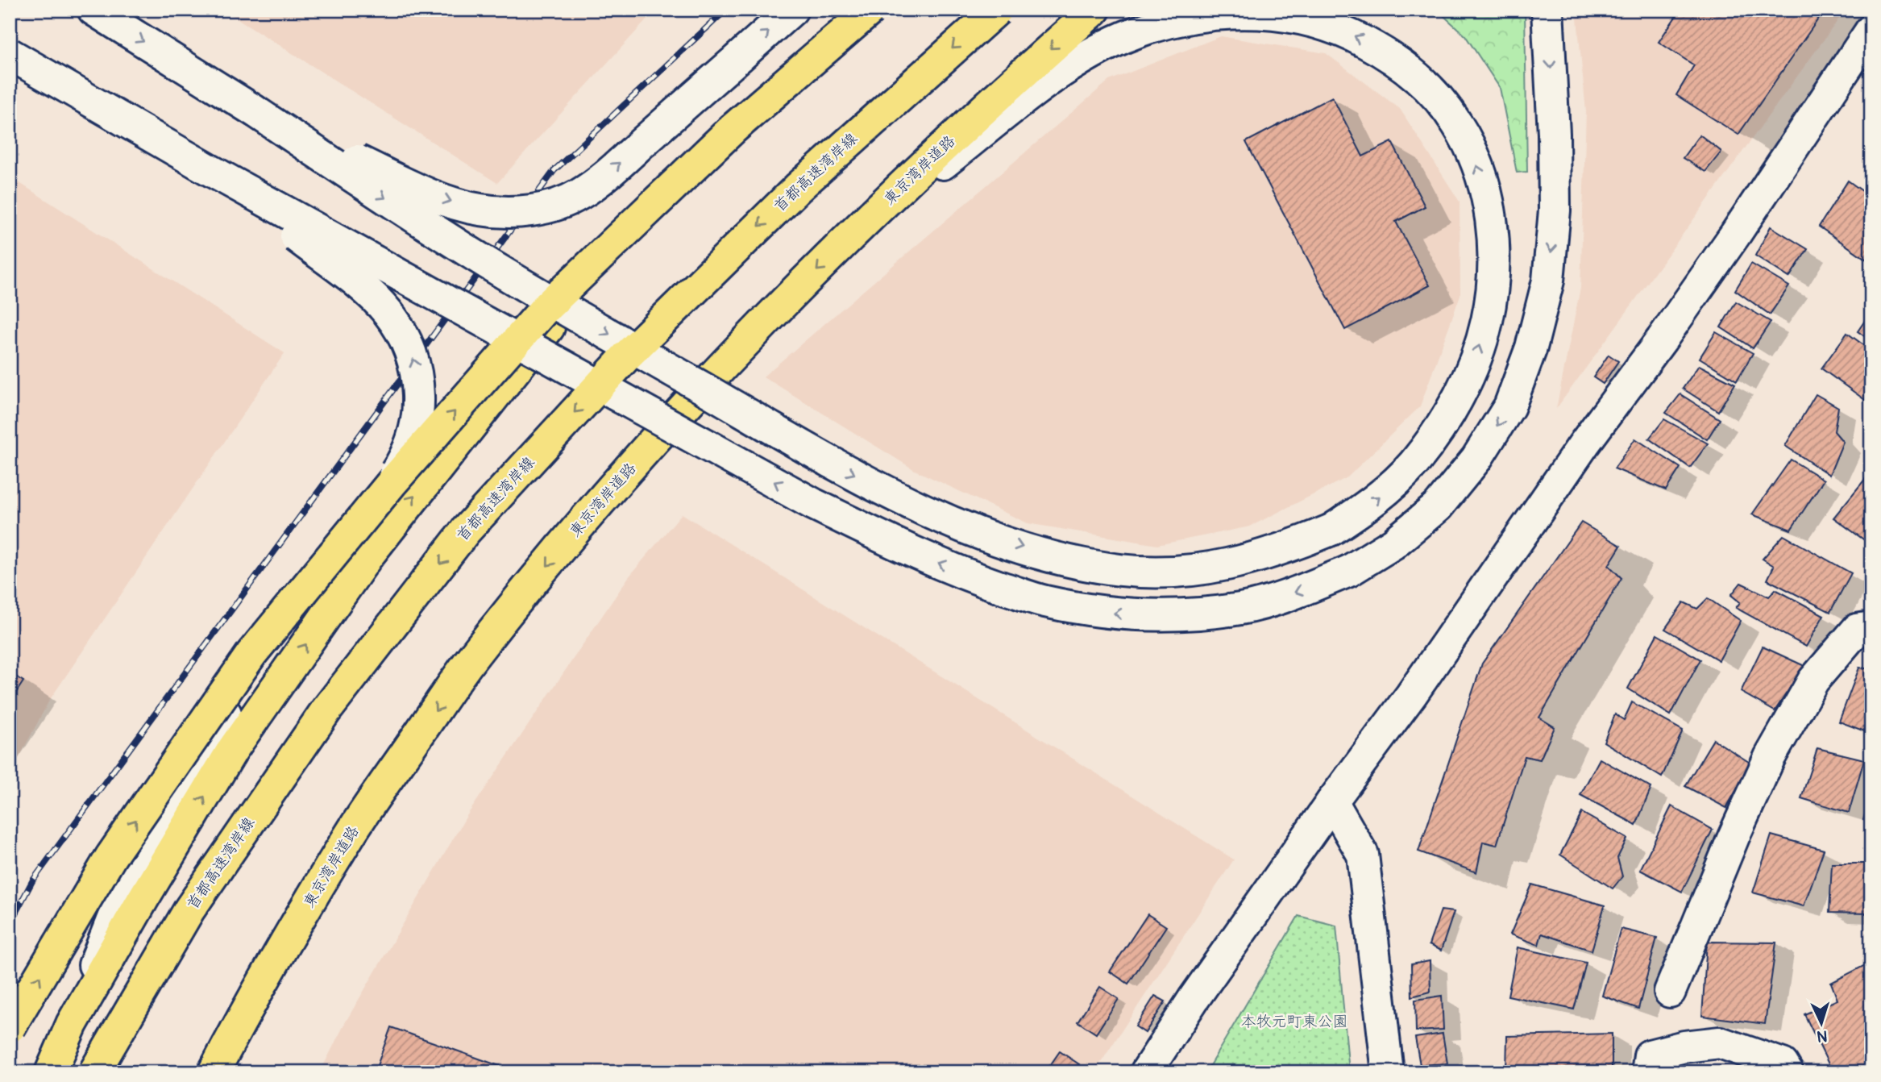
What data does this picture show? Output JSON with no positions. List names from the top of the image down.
{
  "streets": {
    "highway": ["東京湾岸道路", "首都高速湾岸線"]
  },
  "parks": ["本牧元町東公園"],
  "north": "bottom"
}
